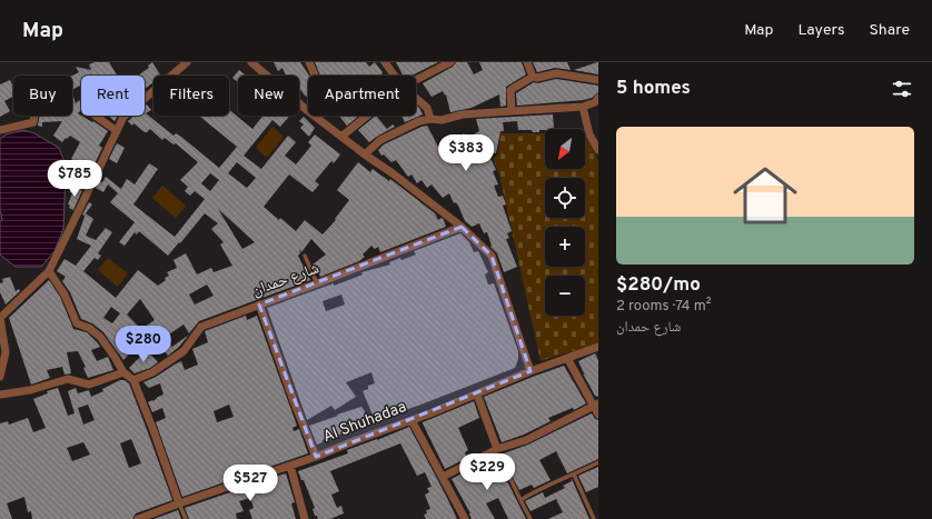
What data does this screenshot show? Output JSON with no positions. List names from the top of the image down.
{
  "streets": {
    "street": ["شارع حمدان", "Al Shuhadaa"]
  },
  "north": "bottom left",
  "page": {
    "header": "Map",
    "nav": ["Map", "Layers", "Share"],
    "heading": "5 homes",
    "chip": [
      "Buy",
      "Rent",
      "Filters",
      "New",
      "Apartment"
    ],
    "list": [
      {
        "name": "$280/mo",
        "note": "2 rooms · 74 m² · شارع حمدان"
      }
    ],
    "map_buttons": ["+", "−"],
    "price": [
      "$383",
      "$785",
      "$280",
      "$229",
      "$527"
    ]
  }
}
